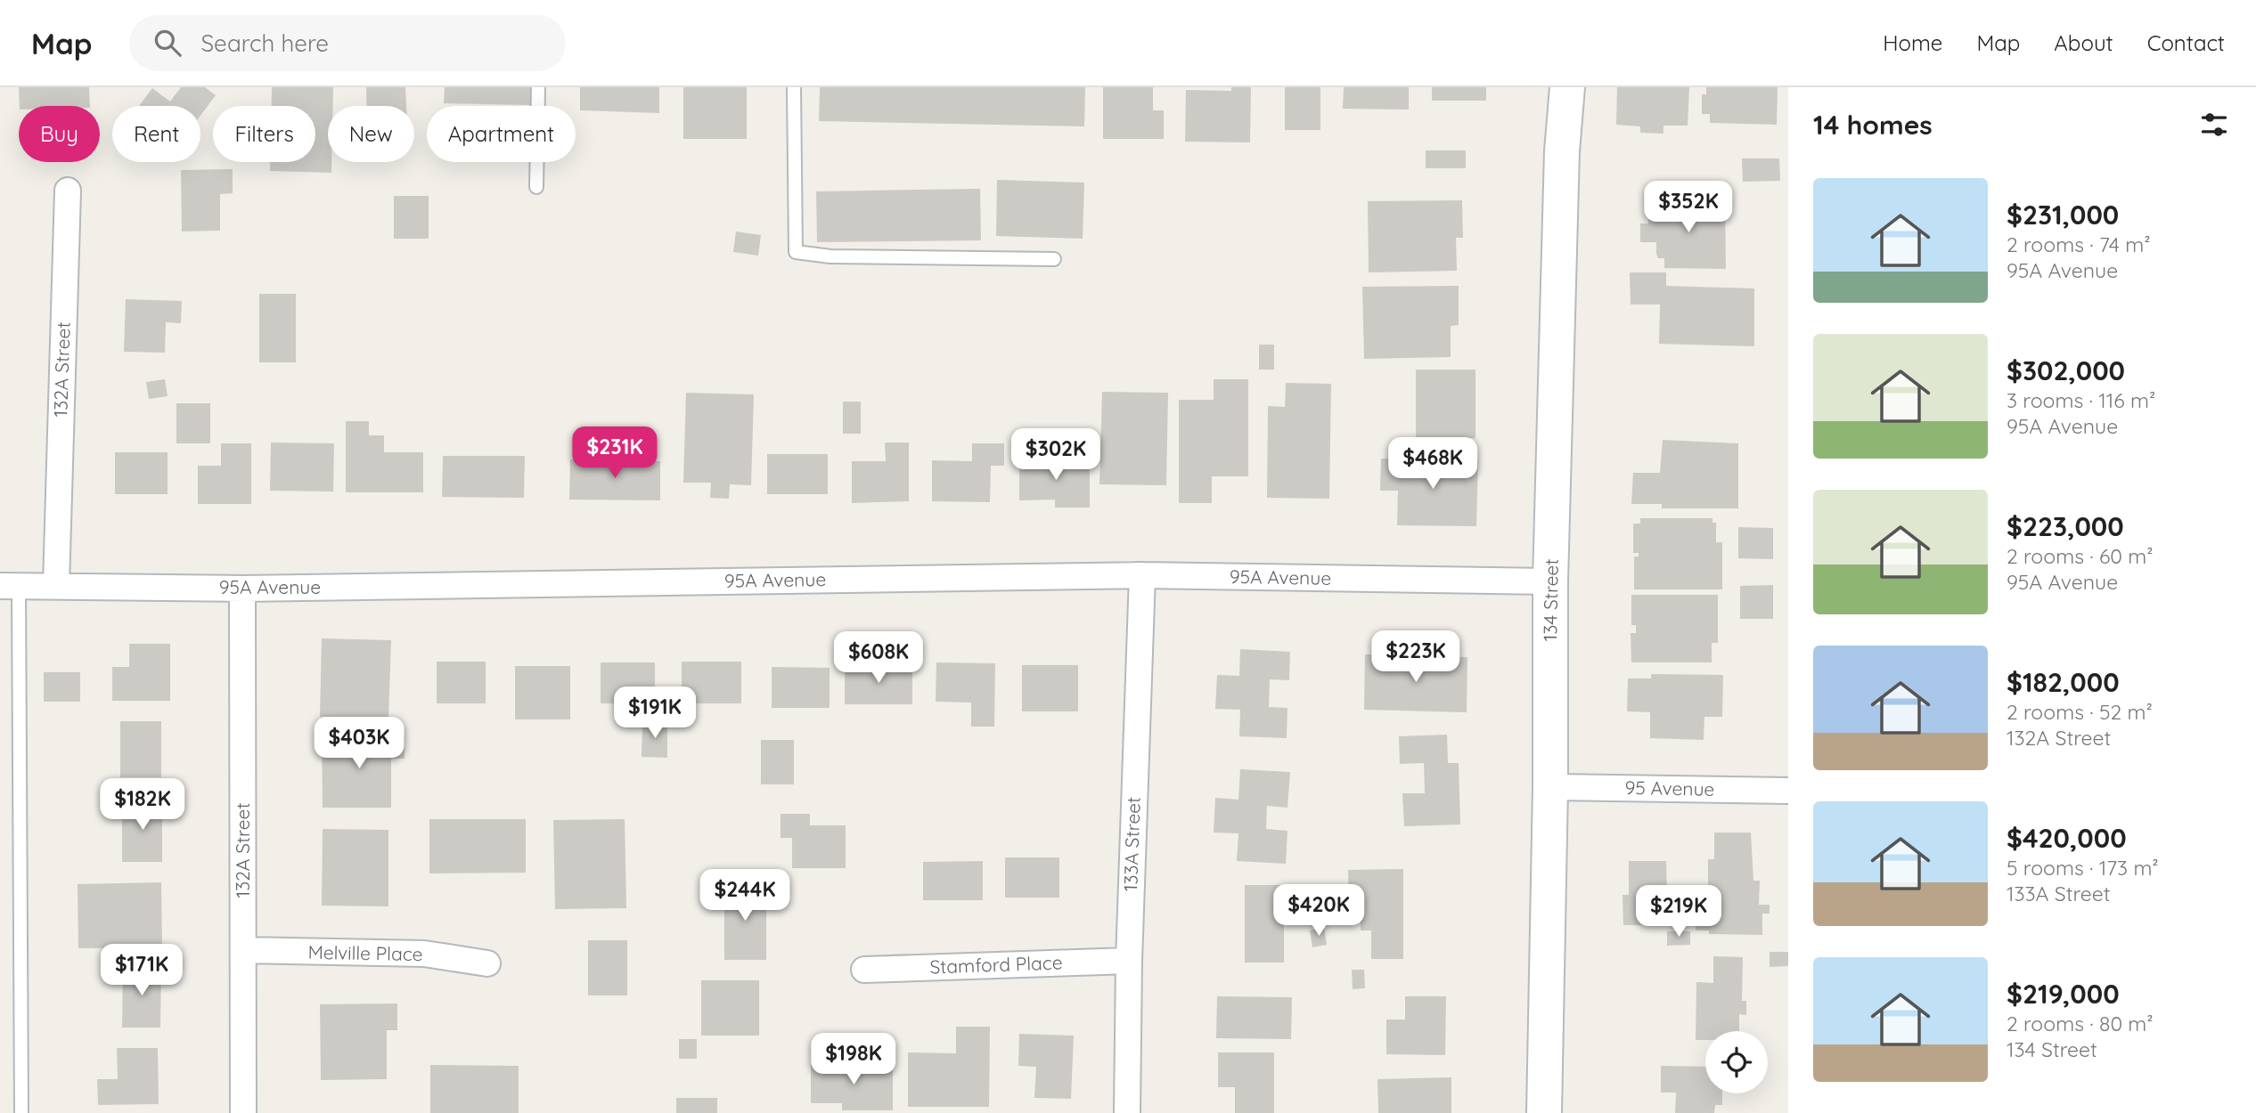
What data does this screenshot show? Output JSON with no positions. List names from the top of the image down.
{
  "streets": {
    "street": [
      "132A Street",
      "95A Avenue",
      "134 Street",
      "95 Avenue",
      "133A Street",
      "Melville Place",
      "Stamford Place"
    ]
  },
  "crossings": [
    ["132A Street", "95A Avenue"],
    ["132A Street", "Melville Place"],
    ["95A Avenue", "134 Street"],
    ["95A Avenue", "133A Street"],
    ["134 Street", "95 Avenue"],
    ["133A Street", "Stamford Place"]
  ],
  "page": {
    "header": "Map",
    "search": "Search here",
    "nav": [
      "Home",
      "Map",
      "About",
      "Contact"
    ],
    "heading": "14 homes",
    "chip": [
      "Buy",
      "Rent",
      "Filters",
      "New",
      "Apartment"
    ],
    "list": [
      {
        "name": "$231,000",
        "note": "2 rooms · 74 m² · 95A Avenue"
      },
      {
        "name": "$302,000",
        "note": "3 rooms · 116 m² · 95A Avenue"
      },
      {
        "name": "$223,000",
        "note": "2 rooms · 60 m² · 95A Avenue"
      },
      {
        "name": "$182,000",
        "note": "2 rooms · 52 m² · 132A Street"
      },
      {
        "name": "$420,000",
        "note": "5 rooms · 173 m² · 133A Street"
      },
      {
        "name": "$219,000",
        "note": "2 rooms · 80 m² · 134 Street"
      }
    ],
    "price": [
      "$352K",
      "$231K",
      "$302K",
      "$468K",
      "$223K",
      "$608K",
      "$191K",
      "$403K",
      "$182K",
      "$244K",
      "$420K",
      "$219K",
      "$171K",
      "$198K"
    ]
  }
}
